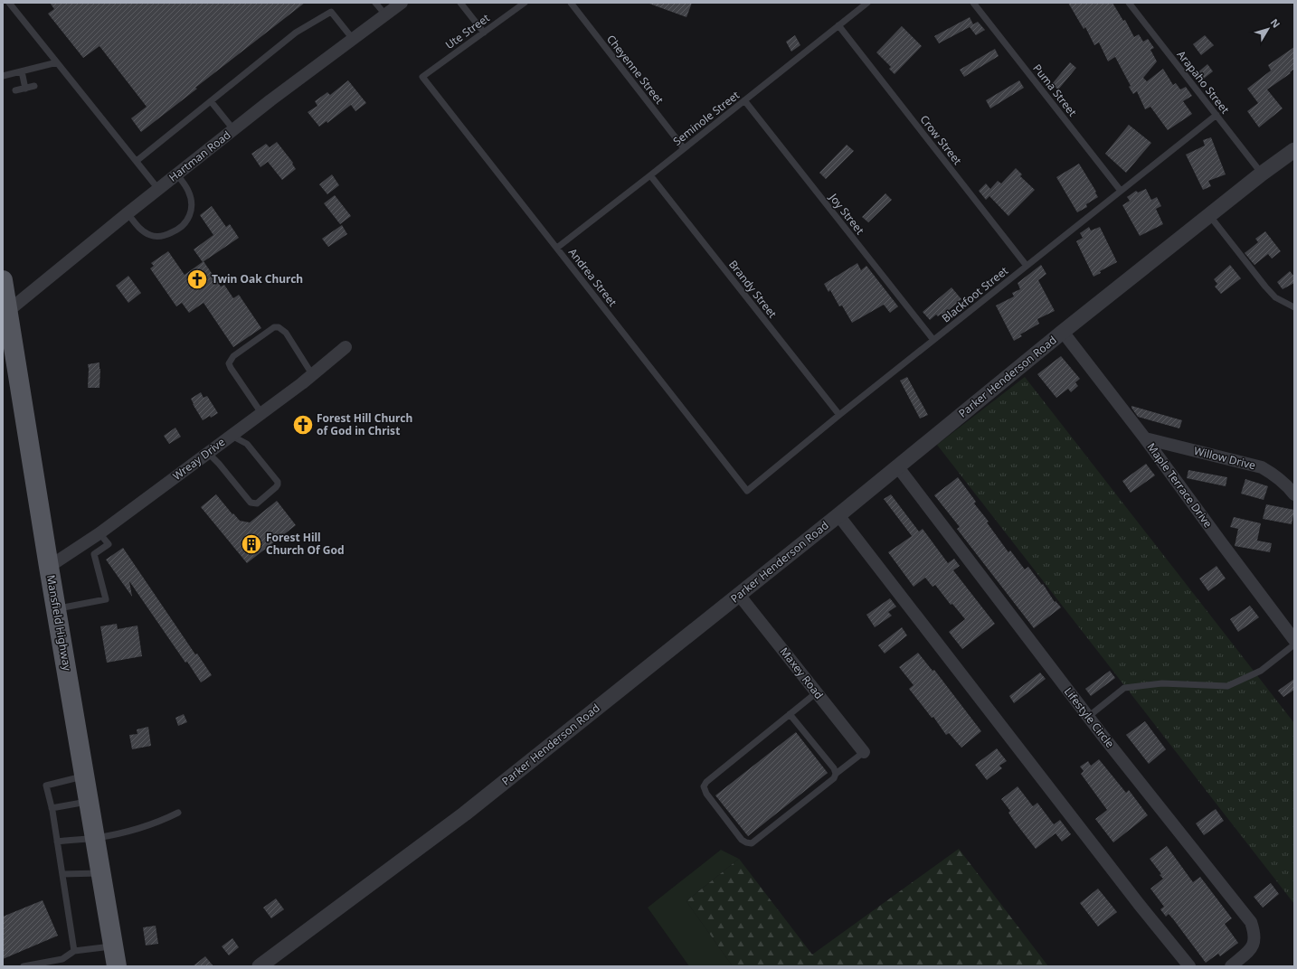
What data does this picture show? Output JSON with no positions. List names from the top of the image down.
{
  "streets": {
    "main road": ["Mansfield Highway"],
    "street": [
      "Hartman Road",
      "Parker Henderson Road",
      "Willow Drive",
      "Wreay Drive",
      "Maple Terrace Drive",
      "Maxey Road",
      "Lifestyle Circle"
    ],
    "lane": [
      "Ute Street",
      "Cheyenne Street",
      "Arapaho Street",
      "Puma Street",
      "Seminole Street",
      "Crow Street",
      "Joy Street",
      "Andrea Street",
      "Brandy Street",
      "Blackfoot Street"
    ]
  },
  "crossings": [
    ["Ute Street", "Andrea Street"],
    ["Cheyenne Street", "Seminole Street"],
    ["Arapaho Street", "Blackfoot Street"],
    ["Arapaho Street", "Parker Henderson Road"],
    ["Puma Street", "Blackfoot Street"],
    ["Seminole Street", "Crow Street"],
    ["Seminole Street", "Joy Street"],
    ["Seminole Street", "Andrea Street"],
    ["Seminole Street", "Brandy Street"],
    ["Crow Street", "Blackfoot Street"],
    ["Hartman Road", "Mansfield Highway"],
    ["Joy Street", "Blackfoot Street"],
    ["Andrea Street", "Blackfoot Street"],
    ["Brandy Street", "Blackfoot Street"],
    ["Parker Henderson Road", "Maple Terrace Drive"],
    ["Parker Henderson Road", "Maxey Road"],
    ["Parker Henderson Road", "Lifestyle Circle"],
    ["Willow Drive", "Maple Terrace Drive"],
    ["Wreay Drive", "Mansfield Highway"]
  ],
  "places": {
    "church": ["Twin Oak Church", "Forest Hill Church of God in Christ"],
    "building": ["Forest Hill Church Of God"]
  },
  "north": "top right"
}
